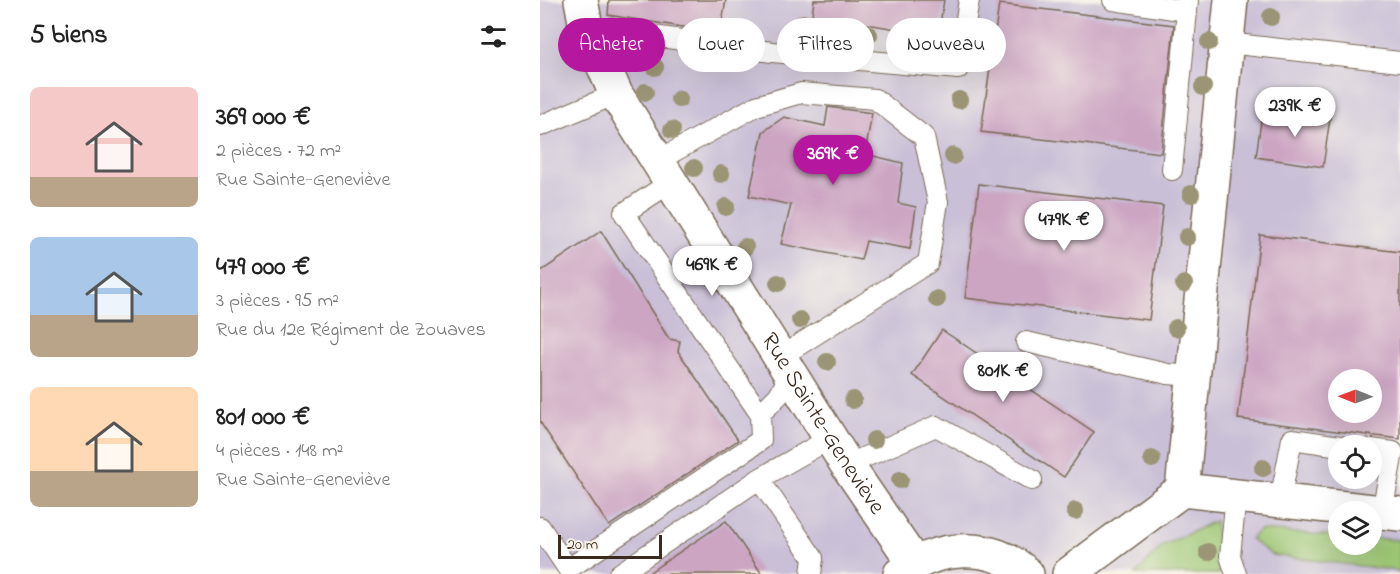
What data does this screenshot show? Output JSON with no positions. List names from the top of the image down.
{
  "streets": {
    "street": ["Rue Sainte-Geneviève"]
  },
  "scale_bar": "20 m",
  "north": "left",
  "page": {
    "heading": "5 biens",
    "chip": [
      "Acheter",
      "Louer",
      "Filtres",
      "Nouveau"
    ],
    "list": [
      {
        "name": "369 000 €",
        "note": "2 pièces · 72 m² · Rue Sainte-Geneviève"
      },
      {
        "name": "479 000 €",
        "note": "3 pièces · 95 m² · Rue du 12e Régiment de Zouaves"
      },
      {
        "name": "801 000 €",
        "note": "4 pièces · 148 m² · Rue Sainte-Geneviève"
      }
    ],
    "price": [
      "239K €",
      "369K €",
      "479K €",
      "469K €",
      "801K €"
    ],
    "scale": "20 m"
  }
}
